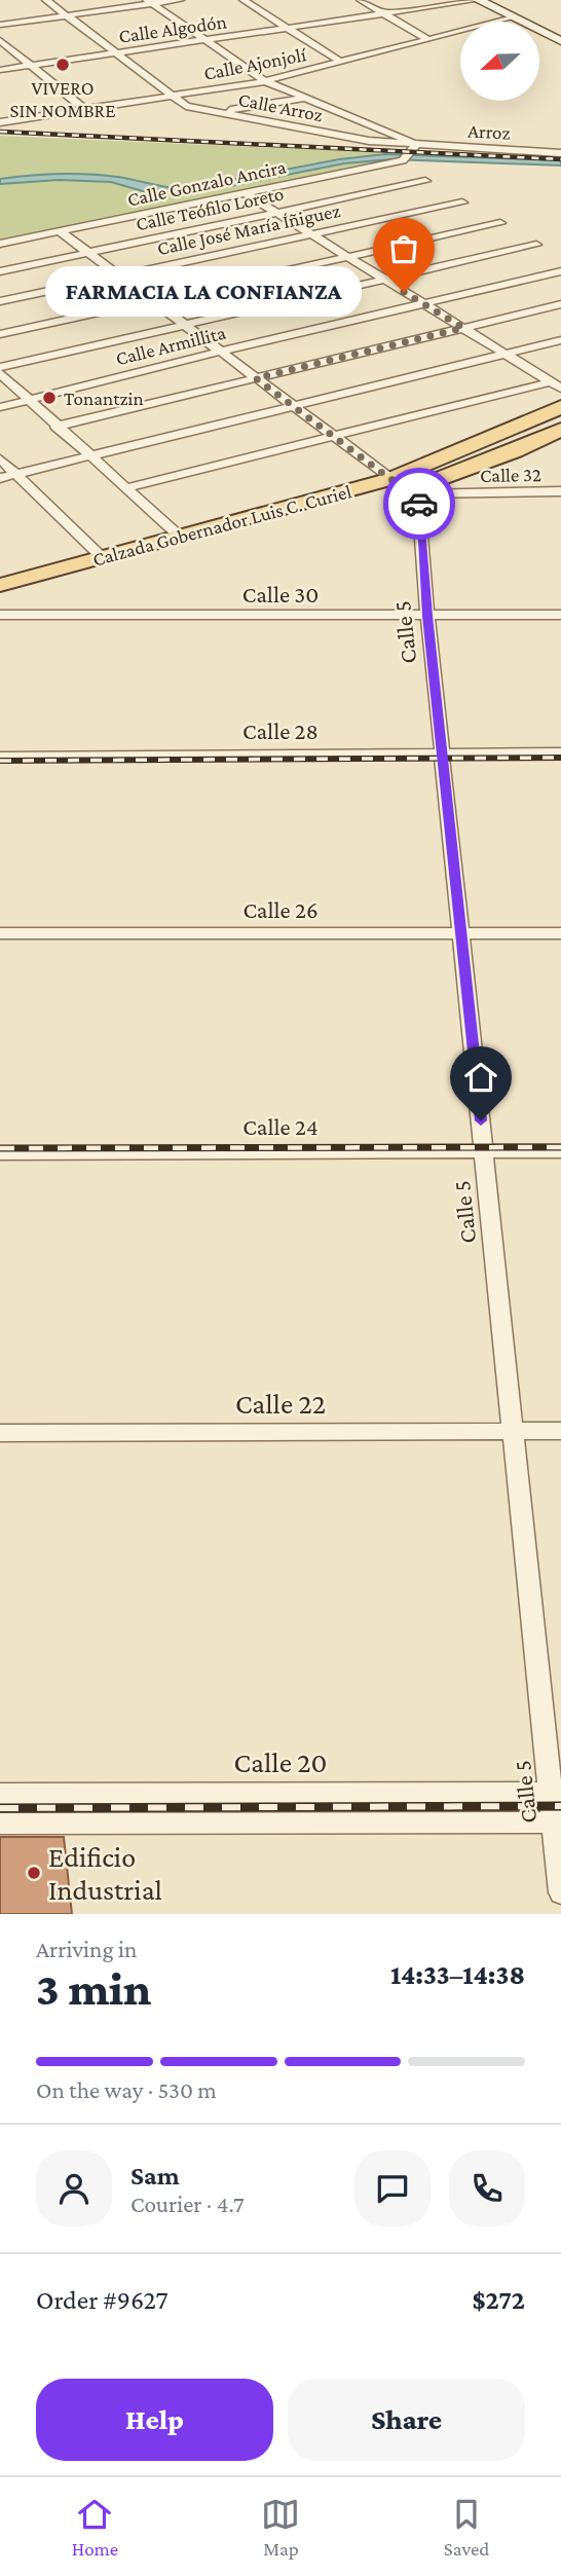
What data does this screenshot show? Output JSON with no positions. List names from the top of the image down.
{
  "streets": {
    "main road": ["Calzada Gobernador Luis C. Curiel"],
    "street": [
      "Calle Algodón",
      "Calle Ajonjolí",
      "Calle Arroz",
      "Arroz",
      "Calle Gonzalo Ancira",
      "Calle Teófilo Loreto",
      "Calle José María Íñiguez",
      "Calle Armillita",
      "Calle 32",
      "Calle 30",
      "Calle 5",
      "Calle 28",
      "Calle 26",
      "Calle 24",
      "Calle 22",
      "Calle 20"
    ]
  },
  "crossings": [
    ["Calle Algodón", "Calle Arroz"],
    ["Calle Ajonjolí", "Calle Arroz"],
    ["Calle Arroz", "Arroz"],
    ["Calle Arroz", "Calle Gonzalo Ancira"],
    ["Arroz", "Calle Gonzalo Ancira"],
    ["Calle 32", "Calzada Gobernador Luis C. Curiel"],
    ["Calle 32", "Calle 5"],
    ["Calzada Gobernador Luis C. Curiel", "Calle 5"],
    ["Calle 30", "Calle 5"],
    ["Calle 5", "Calle 28"],
    ["Calle 5", "Calle 26"],
    ["Calle 5", "Calle 24"],
    ["Calle 5", "Calle 22"],
    ["Calle 5", "Calle 20"]
  ],
  "places": [
    "VIVERO SIN NOMBRE",
    "FARMACIA LA CONFIANZA",
    "Tonantzin",
    "Edificio Industrial"
  ],
  "north": "left",
  "page": {
    "bubble": "FARMACIA LA CONFIANZA",
    "heading": ["3 min", "Arriving in", "14:33–14:38"],
    "panel": [
      "Sam",
      "Courier · 4.7",
      "Order #9627",
      "$272"
    ],
    "bar": "On the way · 530 m",
    "buttons": ["Help", "Share"],
    "tabs": ["Home", "Map", "Saved"]
  }
}
